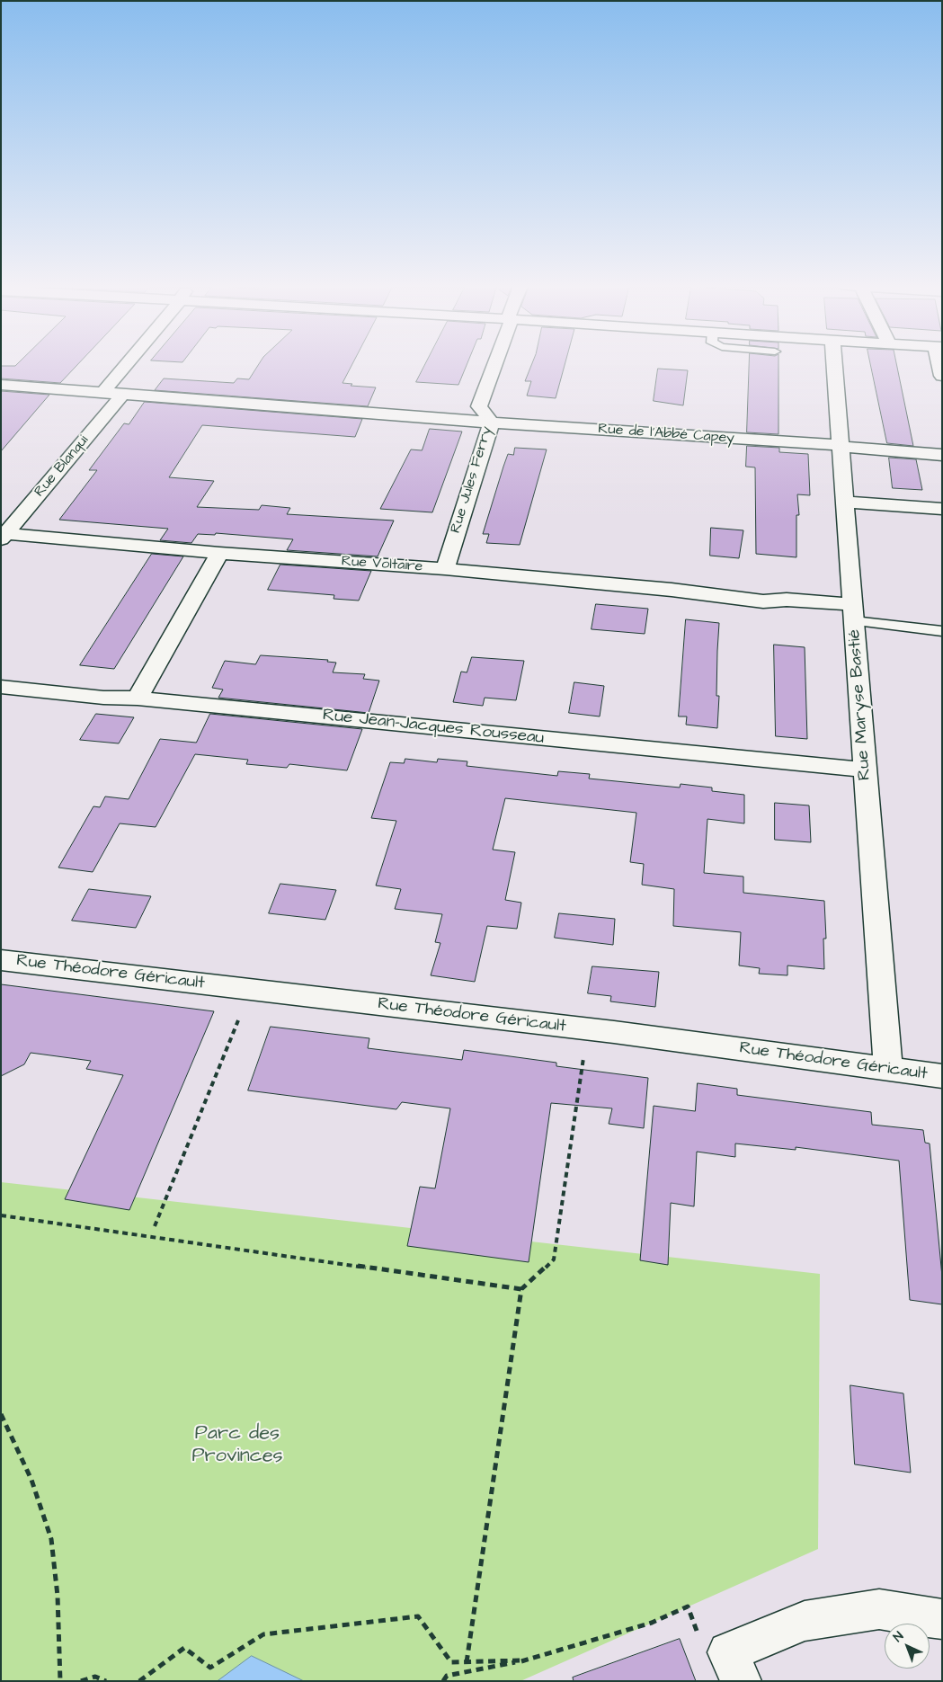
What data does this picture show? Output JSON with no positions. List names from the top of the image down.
{
  "streets": {
    "street": [
      "Rue de l'Abbé Capey",
      "Rue Blanqui",
      "Rue Jules Ferry",
      "Rue Voltaire",
      "Rue Maryse Bastié",
      "Rue Jean-Jacques Rousseau",
      "Rue Théodore Géricault"
    ]
  },
  "crossings": [
    ["Rue de l'Abbé Capey", "Rue Blanqui"],
    ["Rue de l'Abbé Capey", "Rue Jules Ferry"],
    ["Rue de l'Abbé Capey", "Rue Maryse Bastié"],
    ["Rue Blanqui", "Rue Voltaire"],
    ["Rue Jules Ferry", "Rue Voltaire"],
    ["Rue Voltaire", "Rue Maryse Bastié"],
    ["Rue Maryse Bastié", "Rue Jean-Jacques Rousseau"],
    ["Rue Maryse Bastié", "Rue Théodore Géricault"]
  ],
  "parks": ["Parc des Provinces"],
  "north": "top left"
}
